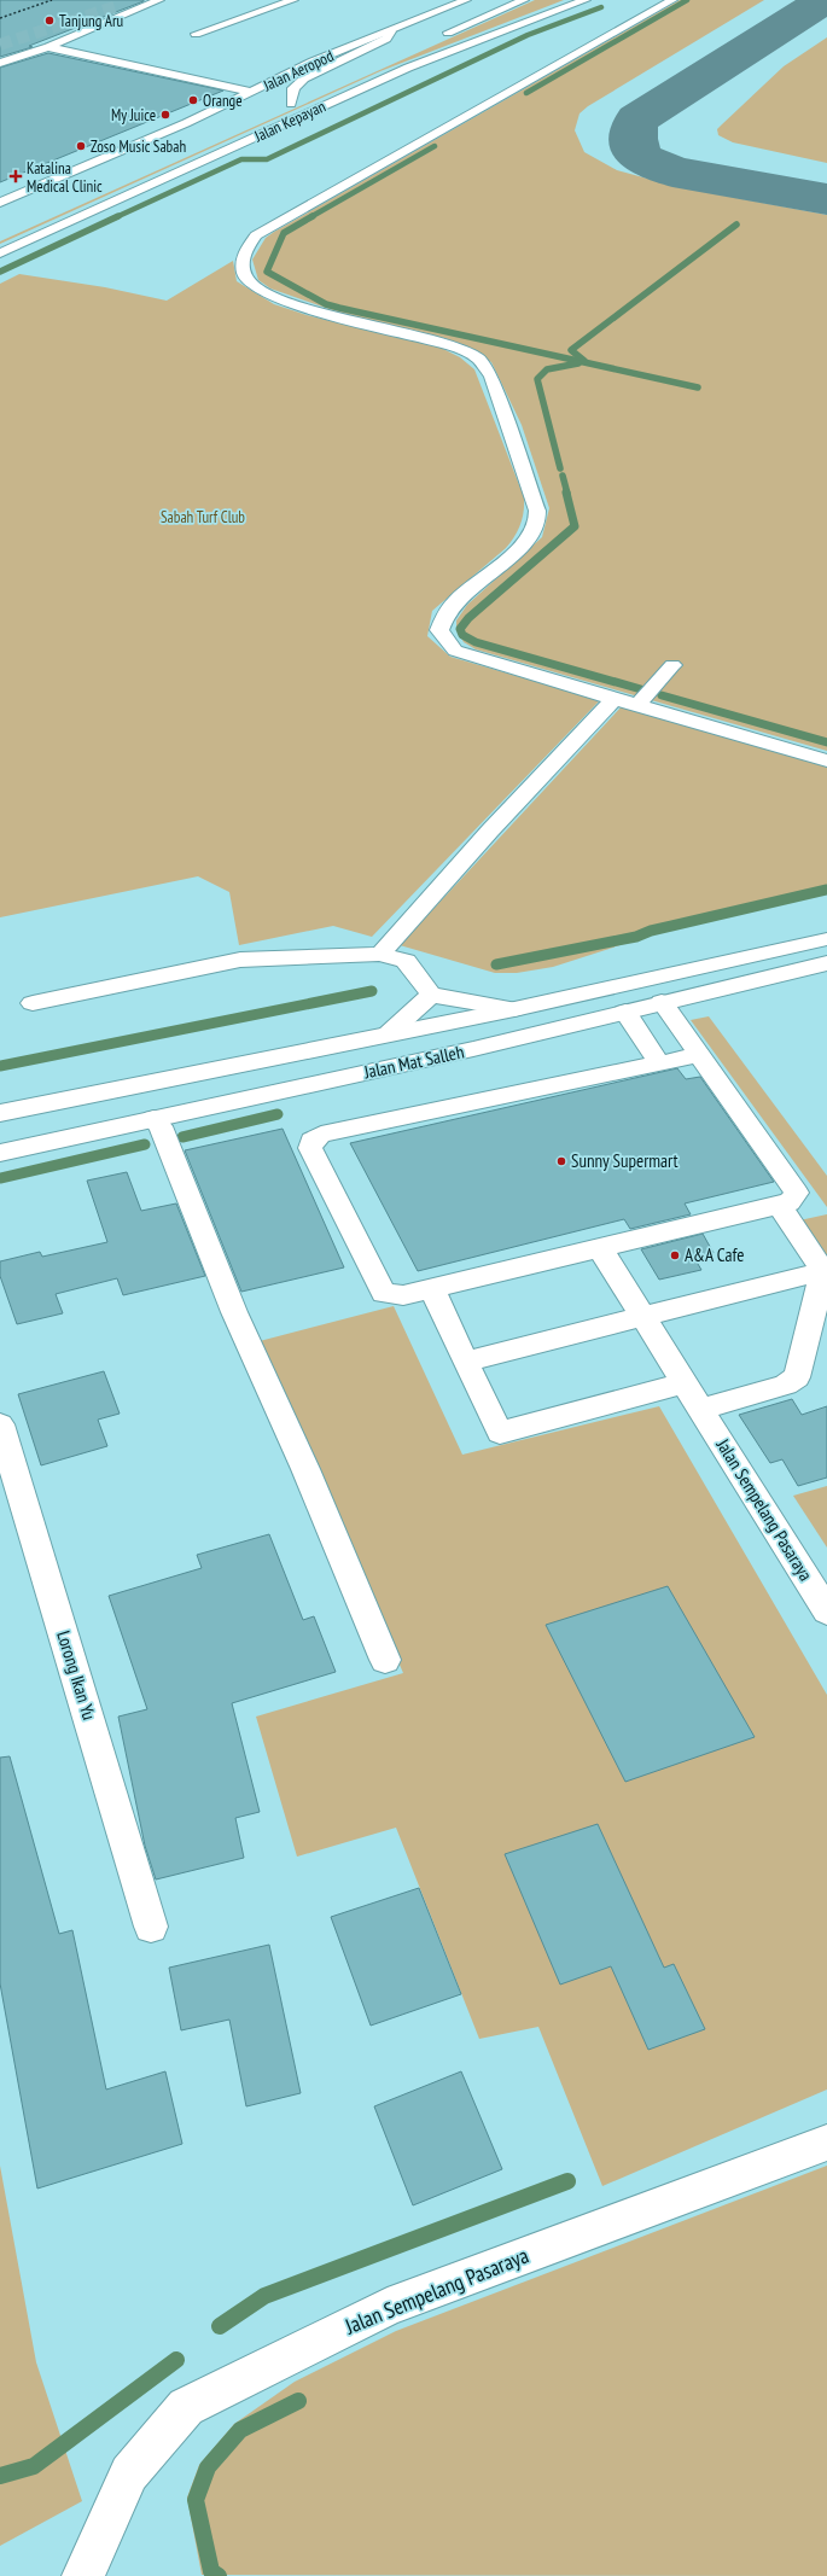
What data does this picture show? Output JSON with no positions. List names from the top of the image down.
{
  "streets": {
    "main road": [
      "Jalan Aeropod",
      "Jalan Kepayan",
      "Jalan Mat Salleh",
      "Jalan Sempelang Pasaraya",
      "Lorong Ikan Yu"
    ]
  },
  "crossings": [
    ["Jalan Aeropod", "Jalan Kepayan"]
  ],
  "parks": ["Sabah Turf Club"],
  "places": {
    "other": [
      "Tanjung Aru",
      "Orange",
      "My Juice",
      "Zoso Music Sabah",
      "Sunny Supermart",
      "A&A Cafe"
    ],
    "health": ["Katalina Medical Clinic"]
  }
}
